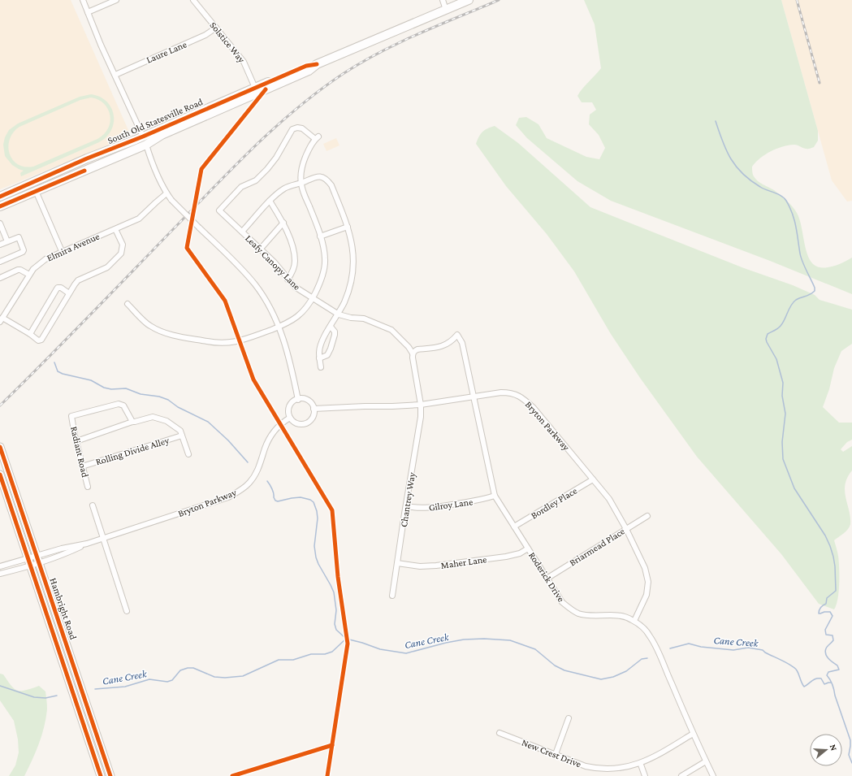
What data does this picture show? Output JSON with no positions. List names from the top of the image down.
{
  "streets": {
    "main road": ["South Old Statesville Road"],
    "street": [
      "Solstice Way",
      "Laure Lane",
      "Elmira Avenue",
      "Leafy Canopy Lane",
      "Bryton Parkway",
      "Rolling Divide Alley",
      "Radiant Road",
      "Chantrey Way",
      "Bordley Place",
      "Gilroy Lane",
      "Briarmead Place",
      "Maher Lane",
      "Roderick Drive",
      "Hambright Road",
      "New Crest Drive"
    ]
  },
  "crossings": [
    ["Solstice Way", "Laure Lane"],
    ["Solstice Way", "South Old Statesville Road"],
    ["Leafy Canopy Lane", "Chantrey Way"],
    ["Leafy Canopy Lane", "Roderick Drive"],
    ["Bryton Parkway", "Chantrey Way"],
    ["Bryton Parkway", "Bordley Place"],
    ["Bryton Parkway", "Briarmead Place"],
    ["Bryton Parkway", "Roderick Drive"],
    ["Bryton Parkway", "Hambright Road"],
    ["Rolling Divide Alley", "Radiant Road"],
    ["Chantrey Way", "Gilroy Lane"],
    ["Chantrey Way", "Maher Lane"],
    ["Chantrey Way", "Roderick Drive"],
    ["Bordley Place", "Roderick Drive"],
    ["Gilroy Lane", "Roderick Drive"],
    ["Briarmead Place", "Roderick Drive"],
    ["Maher Lane", "Roderick Drive"],
    ["Roderick Drive", "New Crest Drive"]
  ],
  "water": ["Cane Creek"],
  "north": "right"
}
